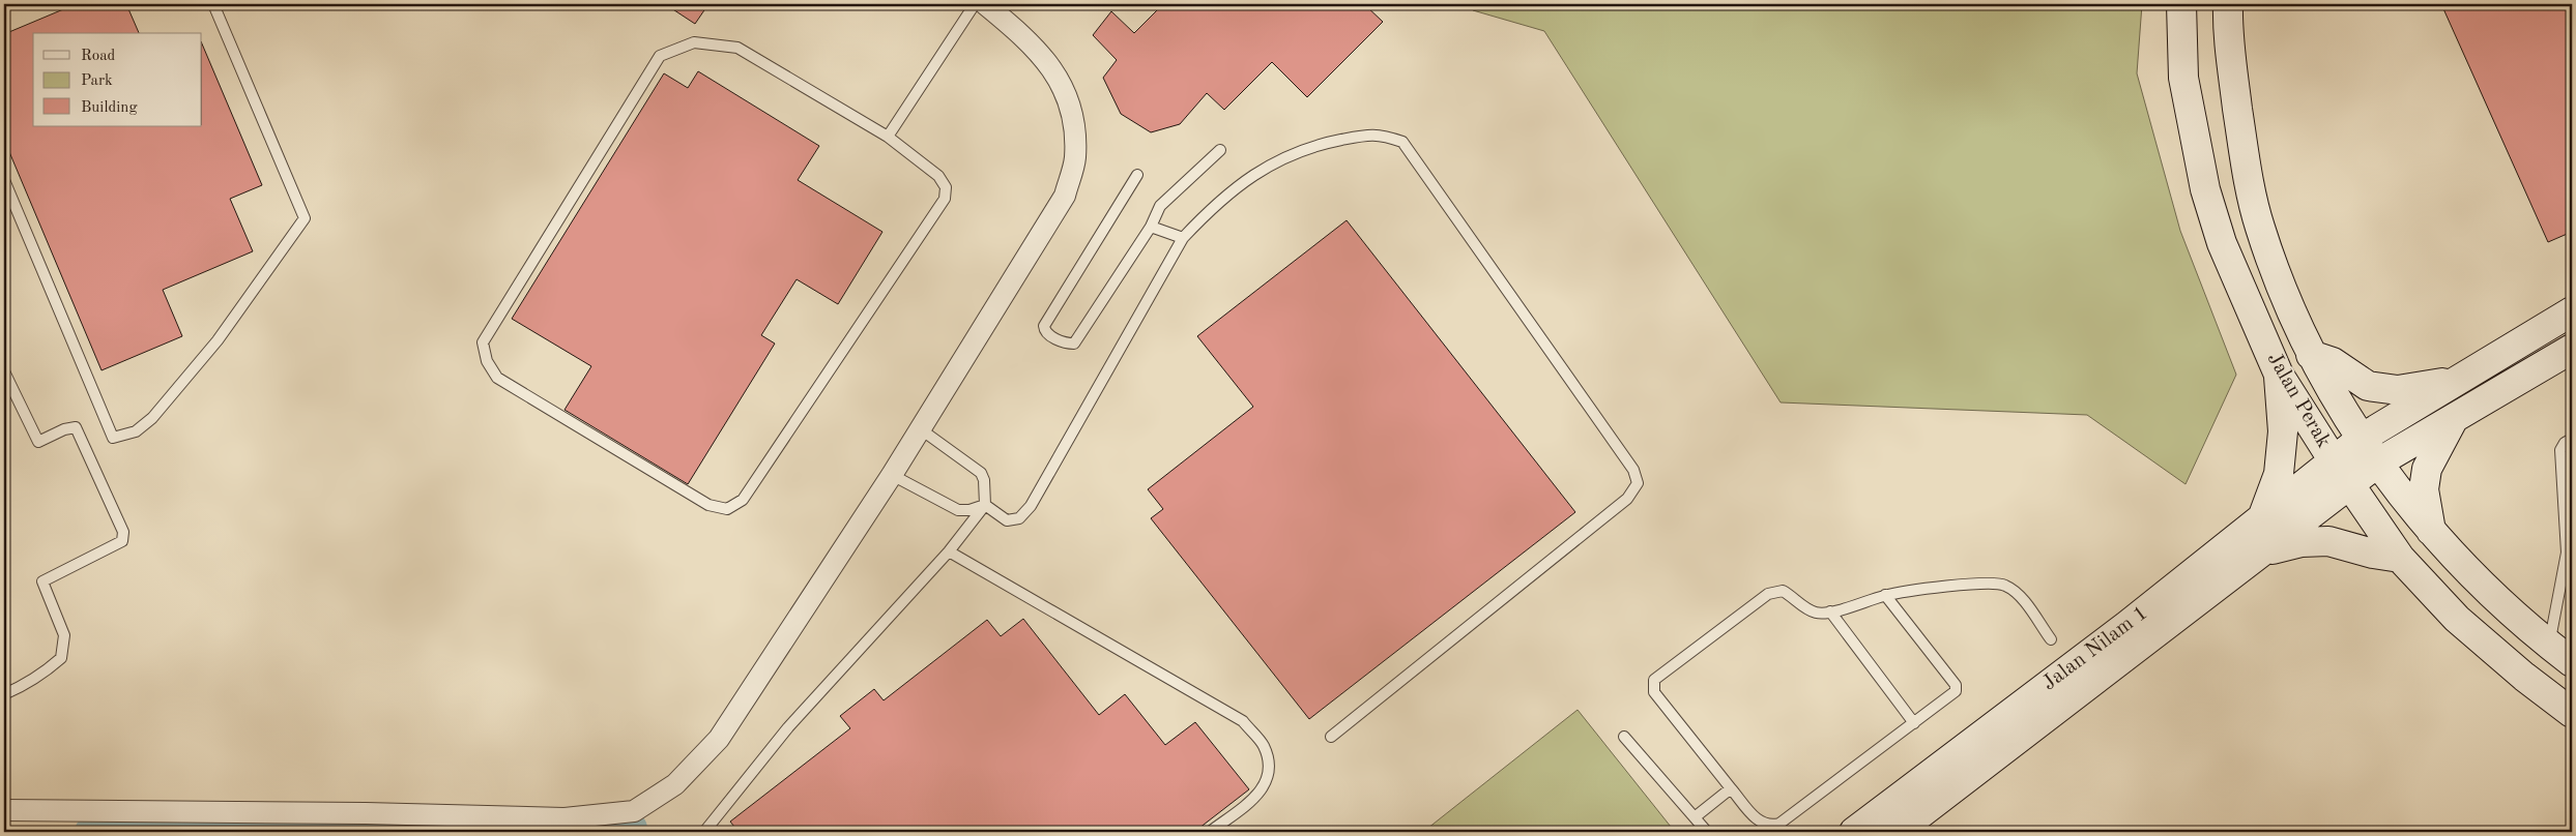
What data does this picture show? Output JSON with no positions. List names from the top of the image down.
{
  "streets": {
    "main road": ["Jalan Perak", "Jalan Nilam 1"]
  },
  "crossings": [
    ["Jalan Perak", "Jalan Nilam 1"]
  ],
  "legend": ["Road", "Park", "Building"]
}
